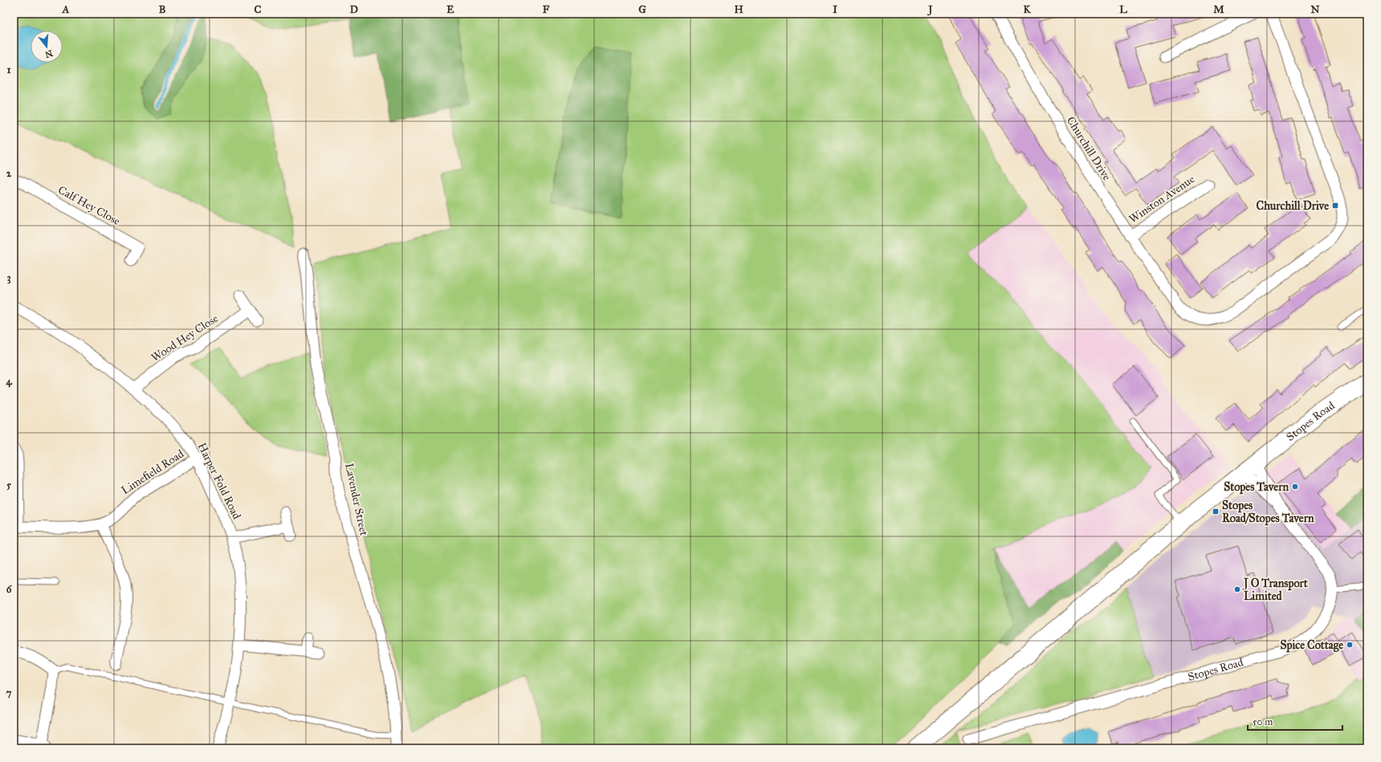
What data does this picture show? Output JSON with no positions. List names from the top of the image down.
{
  "streets": {
    "main road": ["Stopes Road"],
    "street": [
      "Churchill Drive",
      "Winston Avenue",
      "Calf Hey Close",
      "Wood Hey Close",
      "Limefield Road",
      "Harper Fold Road",
      "Lavender Street"
    ]
  },
  "crossings": [
    ["Churchill Drive", "Winston Avenue"],
    ["Wood Hey Close", "Harper Fold Road"],
    ["Limefield Road", "Harper Fold Road"]
  ],
  "places": {
    "transit": ["Churchill Drive", "Stopes Road/Stopes Tavern"],
    "other": ["Stopes Tavern", "J O Transport Limited", "Spice Cottage"]
  },
  "scale_bar": "50 m",
  "north": "bottom",
  "grid": {
    "columns": [
      "A",
      "B",
      "C",
      "D",
      "E",
      "F",
      "G",
      "H",
      "I",
      "J",
      "K",
      "L",
      "M",
      "N"
    ],
    "rows": [
      "1",
      "2",
      "3",
      "4",
      "5",
      "6",
      "7"
    ]
  }
}
